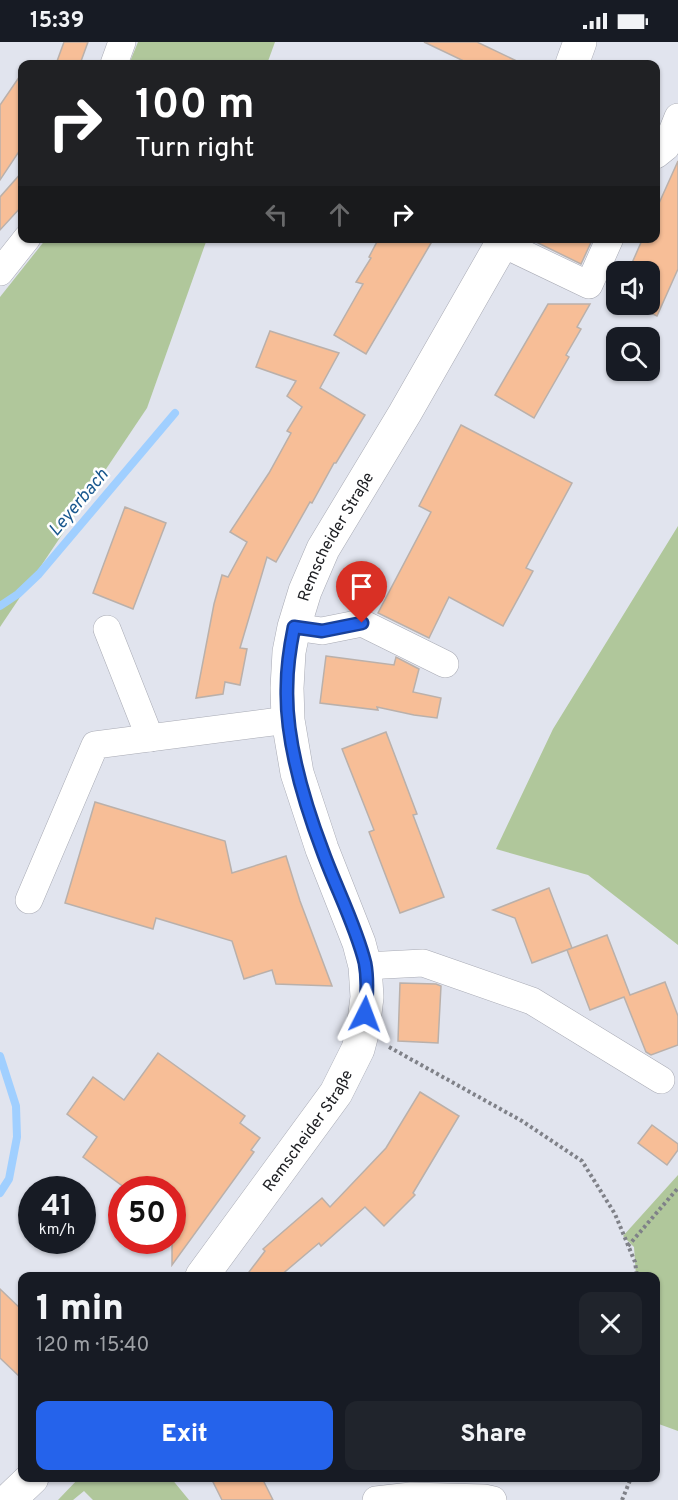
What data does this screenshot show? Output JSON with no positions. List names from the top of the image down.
{
  "streets": {
    "main road": ["Remscheider Straße"]
  },
  "water": ["Leyerbach"],
  "page": {
    "status": "15:39",
    "turn": ["100 m", "Turn right"],
    "speed": "41 km/h",
    "limit": "50",
    "heading": ["1 min", "120 m · 15:40"],
    "buttons": ["Exit", "Share"]
  }
}
